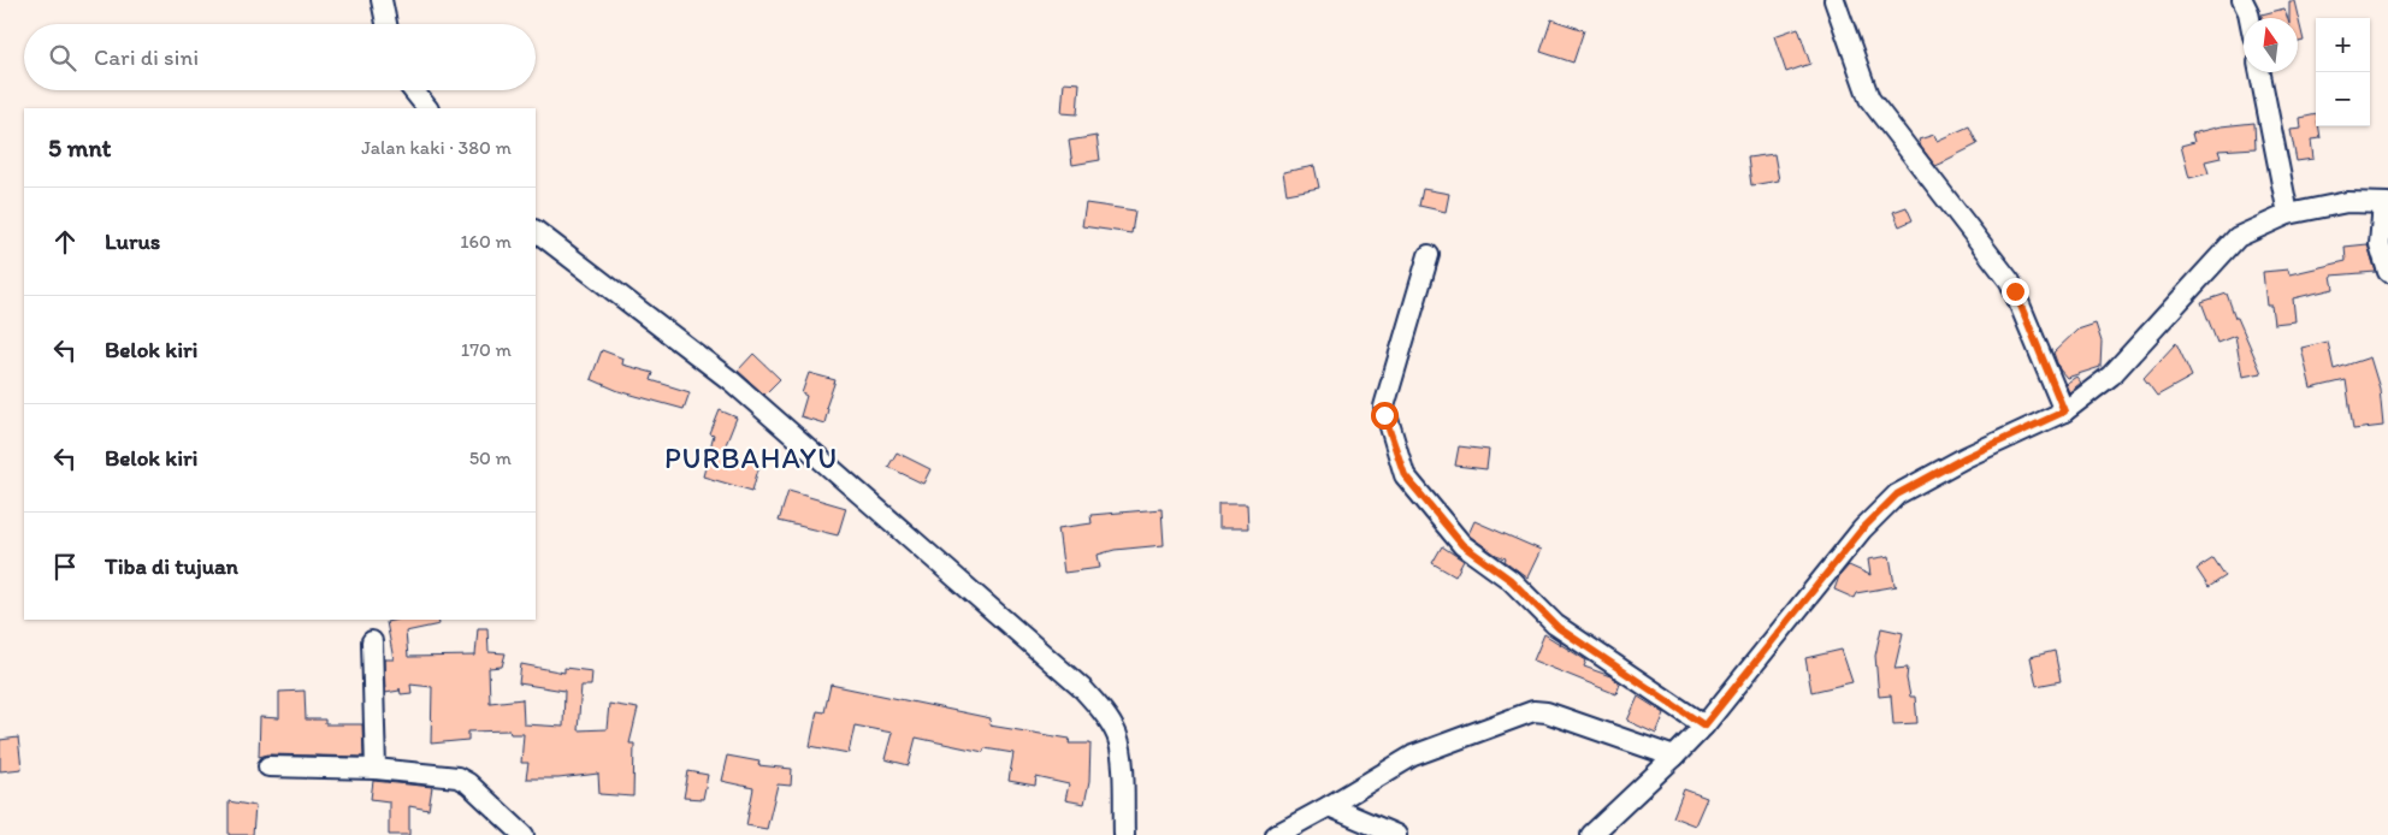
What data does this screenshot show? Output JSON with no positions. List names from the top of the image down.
{
  "districts": ["PURBAHAYU"],
  "north": "top",
  "page": {
    "map_buttons": ["+", "−"],
    "search": "Cari di sini",
    "heading": ["5 mnt", "Jalan kaki · 380 m"],
    "list": [
      ["Lurus", "160 m"],
      ["Belok kiri", "170 m"],
      ["Belok kiri", "50 m"],
      "Tiba di tujuan"
    ]
  }
}
